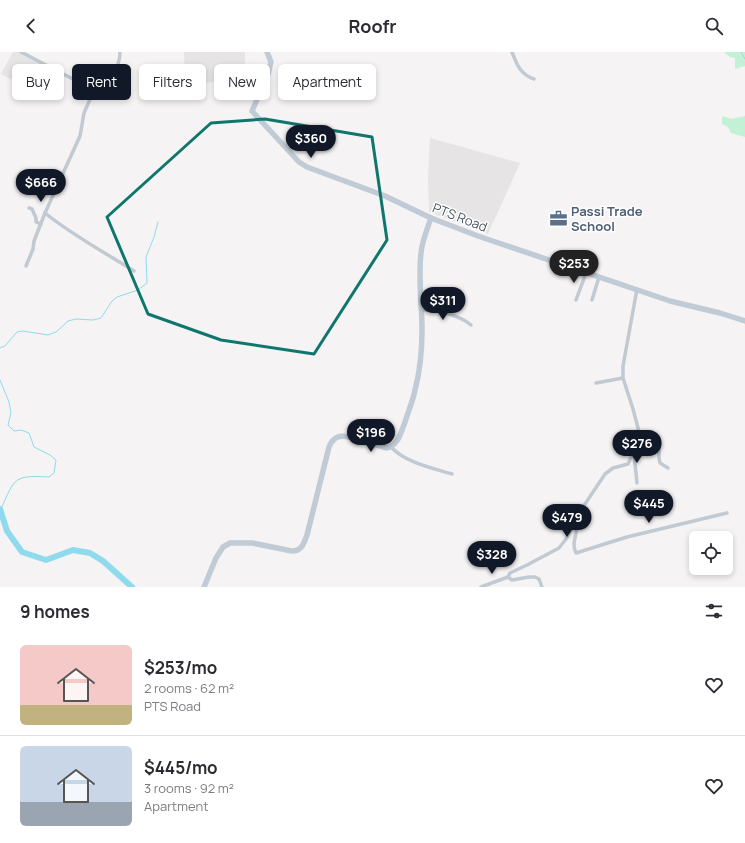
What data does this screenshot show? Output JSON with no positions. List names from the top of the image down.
{
  "streets": {
    "main road": ["PTS Road"]
  },
  "places": {
    "office": ["Passi Trade School"]
  },
  "page": {
    "header": "Roofr",
    "chip": [
      "Buy",
      "Rent",
      "Filters",
      "New",
      "Apartment"
    ],
    "price": [
      "$360",
      "$666",
      "$253",
      "$311",
      "$196",
      "$276",
      "$445",
      "$479",
      "$328"
    ],
    "heading": "9 homes",
    "list": [
      {
        "name": "$253/mo",
        "note": "2 rooms · 62 m² · PTS Road"
      },
      {
        "name": "$445/mo",
        "note": "3 rooms · 92 m² · Apartment"
      }
    ]
  }
}
